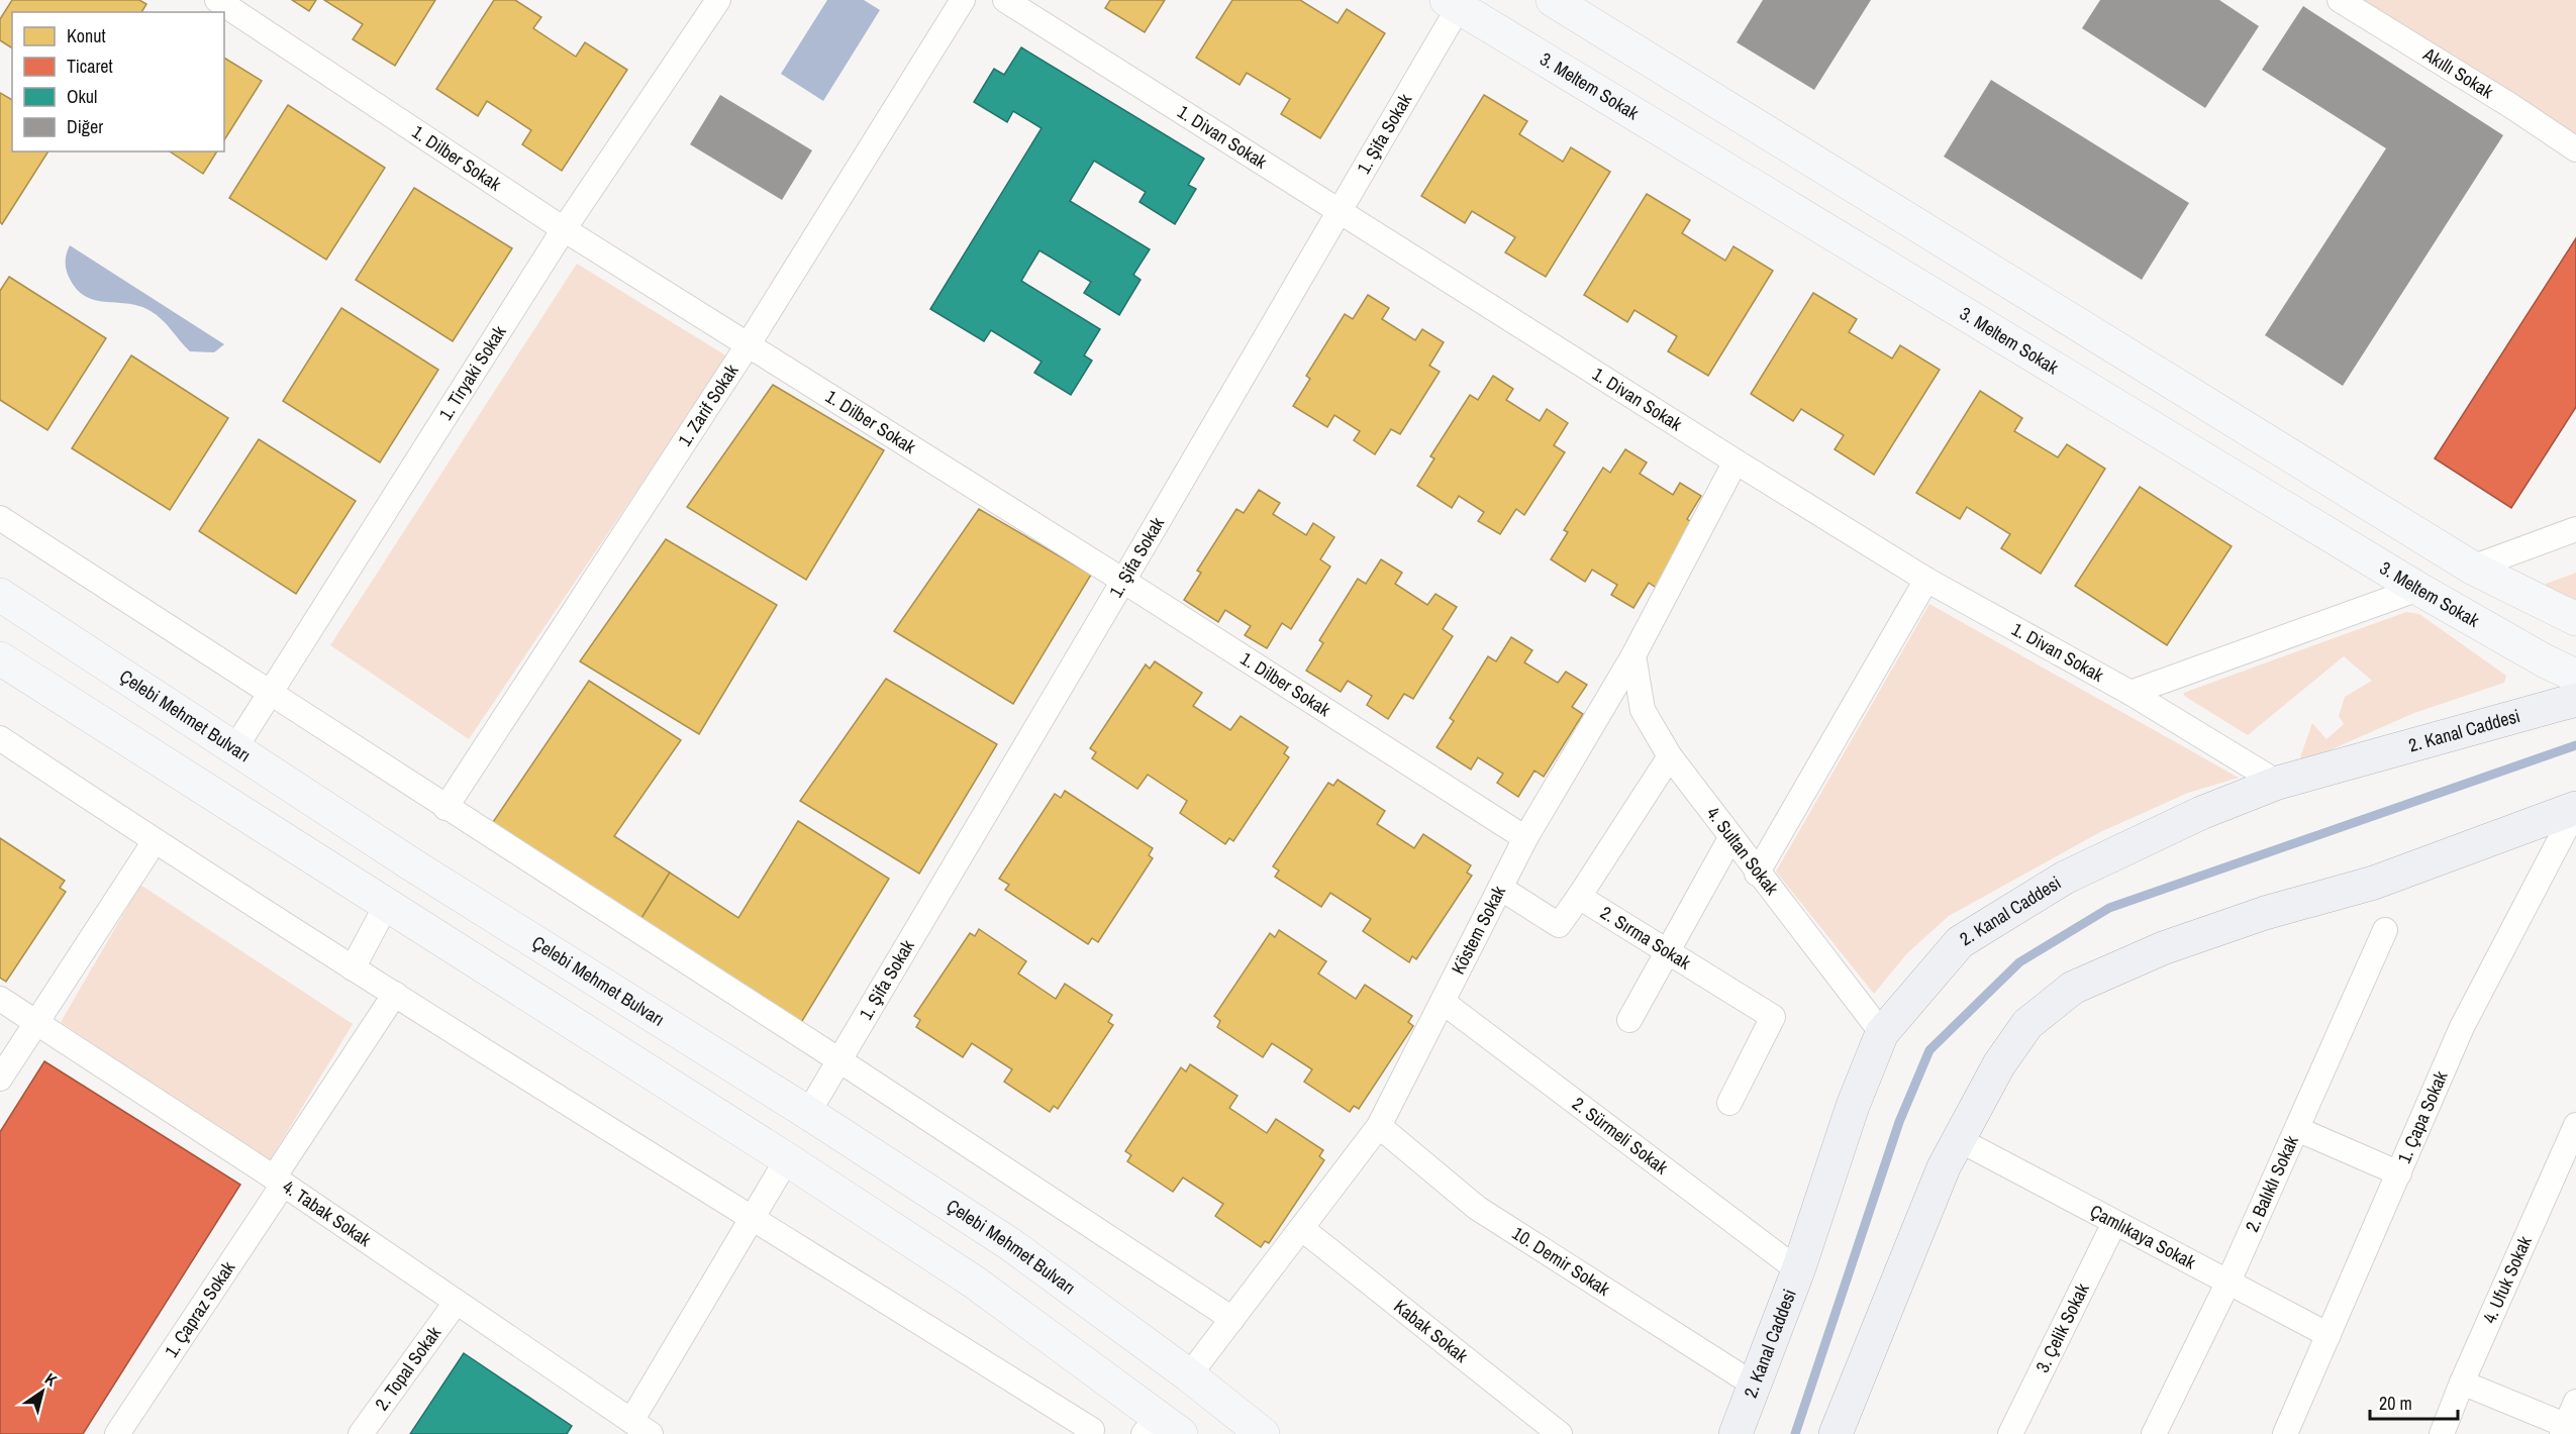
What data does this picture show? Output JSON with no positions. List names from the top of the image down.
{
  "streets": {
    "main road": ["3. Meltem Sokak", "Çelebi Mehmet Bulvarı", "2. Kanal Caddesi"],
    "street": [
      "Akıllı Sokak",
      "1. Şifa Sokak",
      "1. Divan Sokak",
      "1. Dilber Sokak",
      "1. Tiryaki Sokak",
      "1. Zarif Sokak",
      "4. Sultan Sokak",
      "Köstem Sokak",
      "2. Sırma Sokak",
      "1. Çapa Sokak",
      "2. Sürmeli Sokak",
      "2. Balıklı Sokak",
      "4. Tabak Sokak",
      "Çamlıkaya Sokak",
      "10. Demir Sokak",
      "4. Ufuk Sokak",
      "1. Çapraz Sokak",
      "3. Çelik Sokak",
      "Kabak Sokak",
      "2. Topal Sokak"
    ]
  },
  "crossings": [
    ["3. Meltem Sokak", "1. Şifa Sokak"],
    ["1. Şifa Sokak", "1. Divan Sokak"],
    ["1. Şifa Sokak", "1. Dilber Sokak"],
    ["1. Şifa Sokak", "Çelebi Mehmet Bulvarı"],
    ["1. Divan Sokak", "2. Kanal Caddesi"],
    ["1. Divan Sokak", "Köstem Sokak"],
    ["1. Dilber Sokak", "1. Tiryaki Sokak"],
    ["1. Dilber Sokak", "1. Zarif Sokak"],
    ["1. Dilber Sokak", "Köstem Sokak"],
    ["1. Tiryaki Sokak", "Çelebi Mehmet Bulvarı"],
    ["Çelebi Mehmet Bulvarı", "Köstem Sokak"],
    ["2. Kanal Caddesi", "4. Sultan Sokak"],
    ["2. Kanal Caddesi", "2. Sürmeli Sokak"],
    ["2. Kanal Caddesi", "10. Demir Sokak"],
    ["4. Sultan Sokak", "Köstem Sokak"],
    ["4. Sultan Sokak", "2. Sırma Sokak"],
    ["Köstem Sokak", "2. Sürmeli Sokak"],
    ["Köstem Sokak", "10. Demir Sokak"],
    ["Köstem Sokak", "Kabak Sokak"],
    ["1. Çapa Sokak", "Çamlıkaya Sokak"],
    ["2. Balıklı Sokak", "Çamlıkaya Sokak"],
    ["4. Tabak Sokak", "1. Çapraz Sokak"],
    ["4. Tabak Sokak", "2. Topal Sokak"],
    ["Çamlıkaya Sokak", "3. Çelik Sokak"]
  ],
  "legend": [
    "Konut",
    "Ticaret",
    "Okul",
    "Diğer"
  ],
  "scale_bar": "20 m",
  "north": "top right"
}
